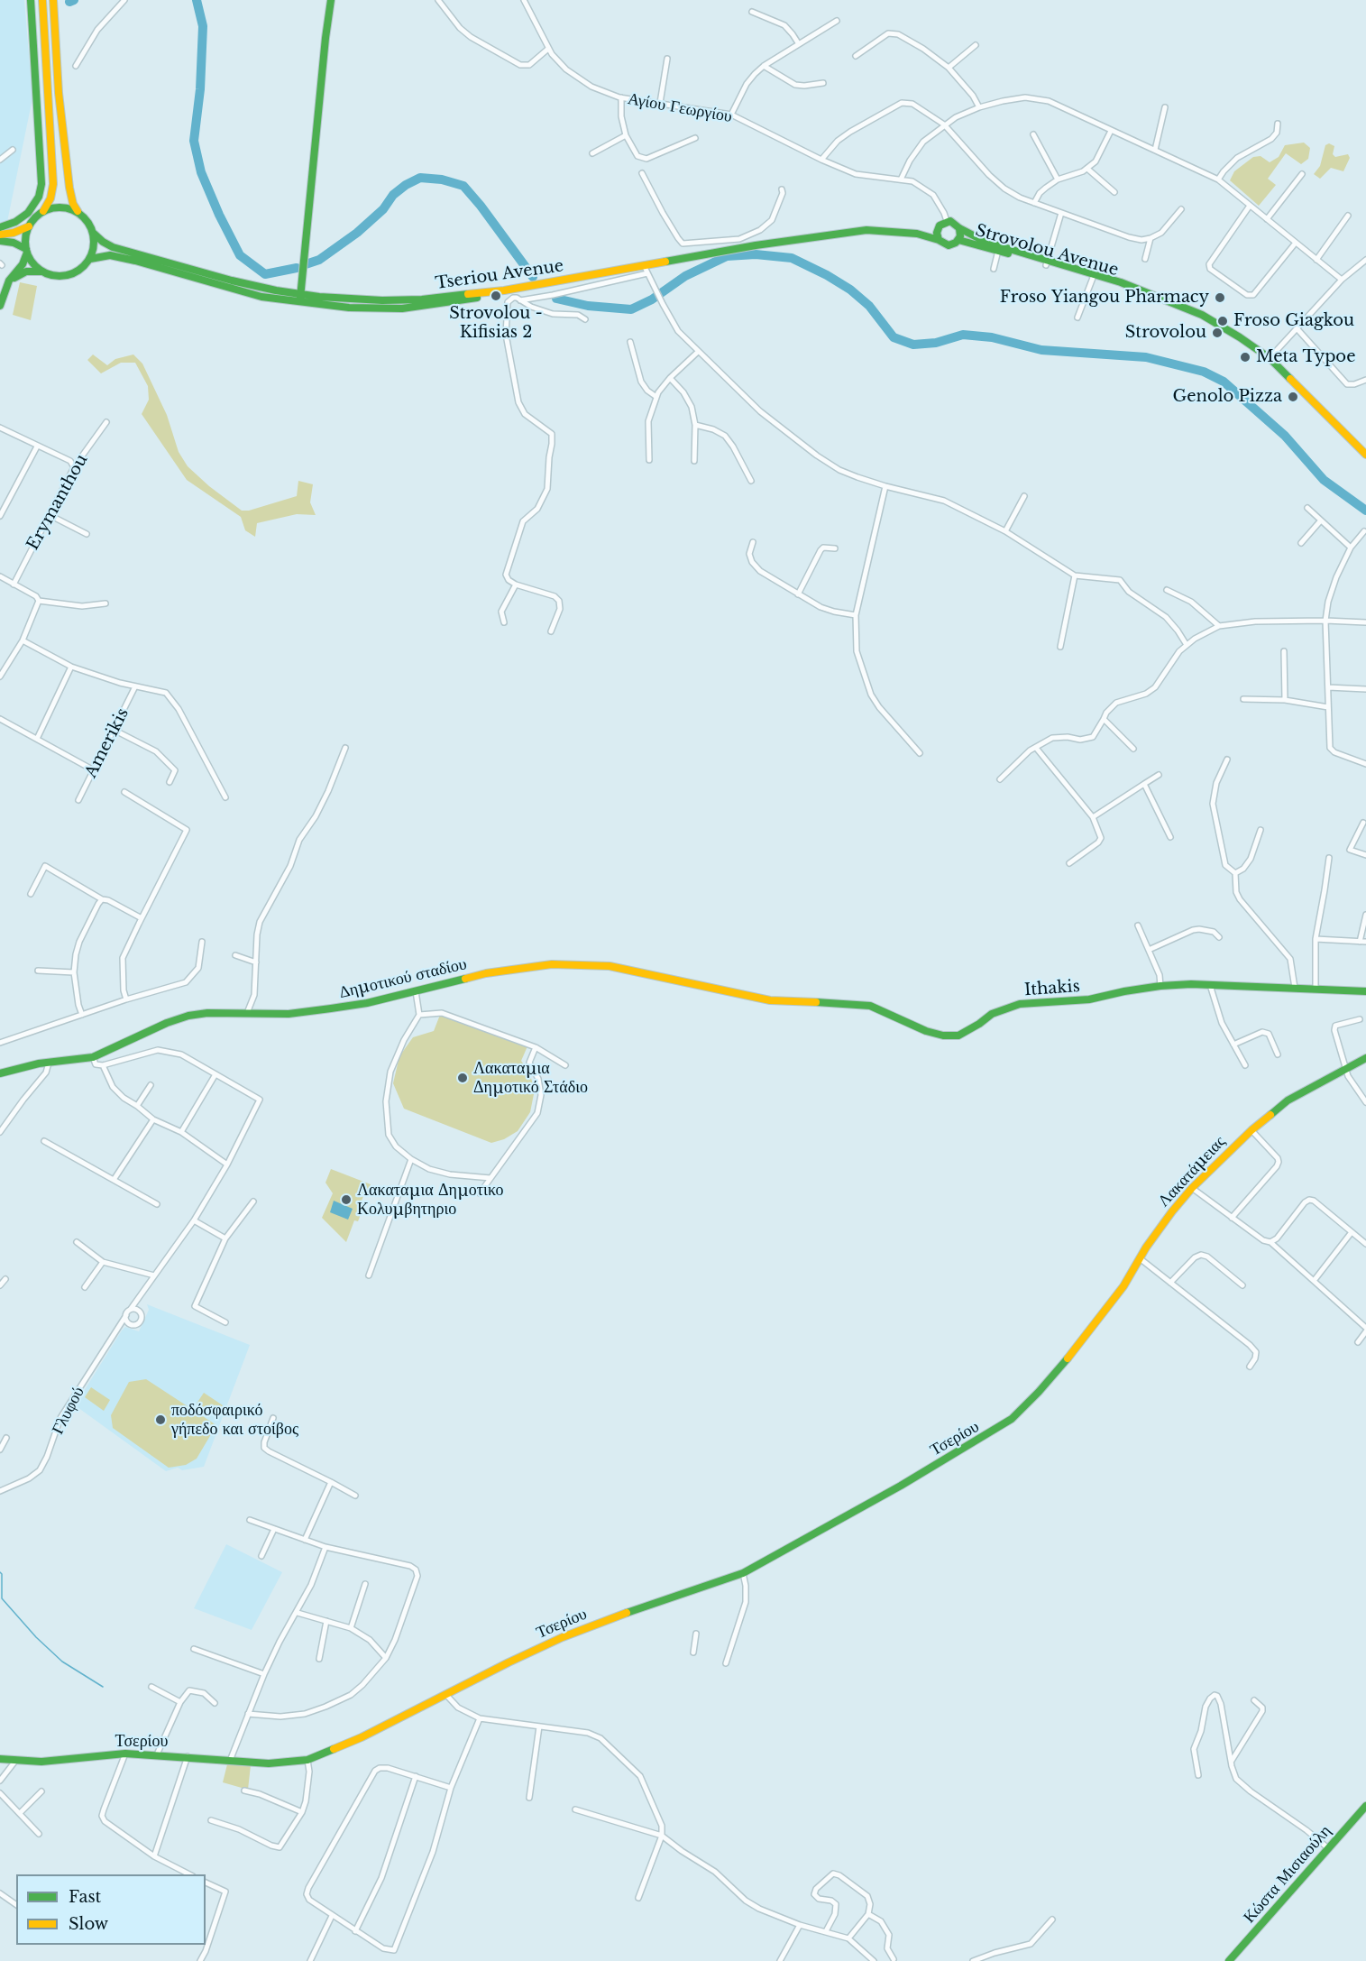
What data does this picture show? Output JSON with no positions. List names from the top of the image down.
{
  "streets": {
    "main road": [
      "Strovolou Avenue",
      "Tseriou Avenue",
      "Δημοτικού σταδίου",
      "Ithakis",
      "Λακατάμειας",
      "Τσερίου",
      "Κώστα Μισιαούλη"
    ],
    "street": [
      "Αγίου Γεωργίου",
      "Erymanthou",
      "Amerikis",
      "Γλυφού"
    ]
  },
  "crossings": [
    ["Αγίου Γεωργίου", "Strovolou Avenue"],
    ["Αγίου Γεωργίου", "Tseriou Avenue"],
    ["Strovolou Avenue", "Tseriou Avenue"],
    ["Δημοτικού σταδίου", "Ithakis"],
    ["Λακατάμειας", "Τσερίου"]
  ],
  "places": [
    "Strovolou - Kifisias 2",
    "Froso Yiangou Pharmacy",
    "Froso Giagkou",
    "Strovolou",
    "Meta Typoe",
    "Genolo Pizza",
    "Λακαταμια Δημοτικό Στάδιο",
    "Λακαταμια Δημοτικο Κολυμβητηριο",
    "ποδόσφαιρικό γήπεδο και στοίβος"
  ],
  "legend": ["Fast", "Slow"]
}
